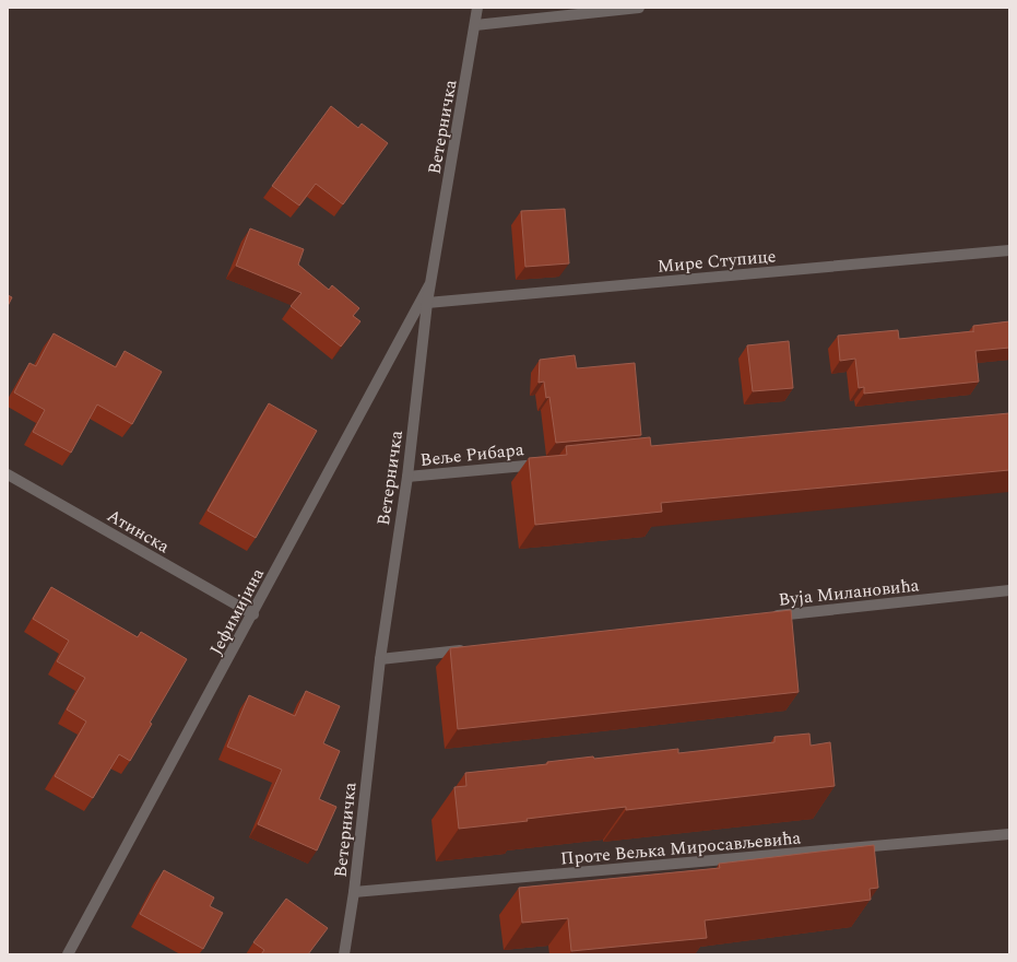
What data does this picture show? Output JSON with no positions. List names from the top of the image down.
{
  "streets": {
    "street": [
      "Ветерничка",
      "Мире Ступице",
      "Веље Рибара",
      "Атинска",
      "Вуја Милановића",
      "Јефимијина",
      "Проте Вељка Миросављевића"
    ]
  },
  "crossings": [
    ["Ветерничка", "Мире Ступице"],
    ["Ветерничка", "Веље Рибара"],
    ["Ветерничка", "Јефимијина"],
    ["Ветерничка", "Проте Вељка Миросављевића"],
    ["Атинска", "Јефимијина"]
  ]
}
